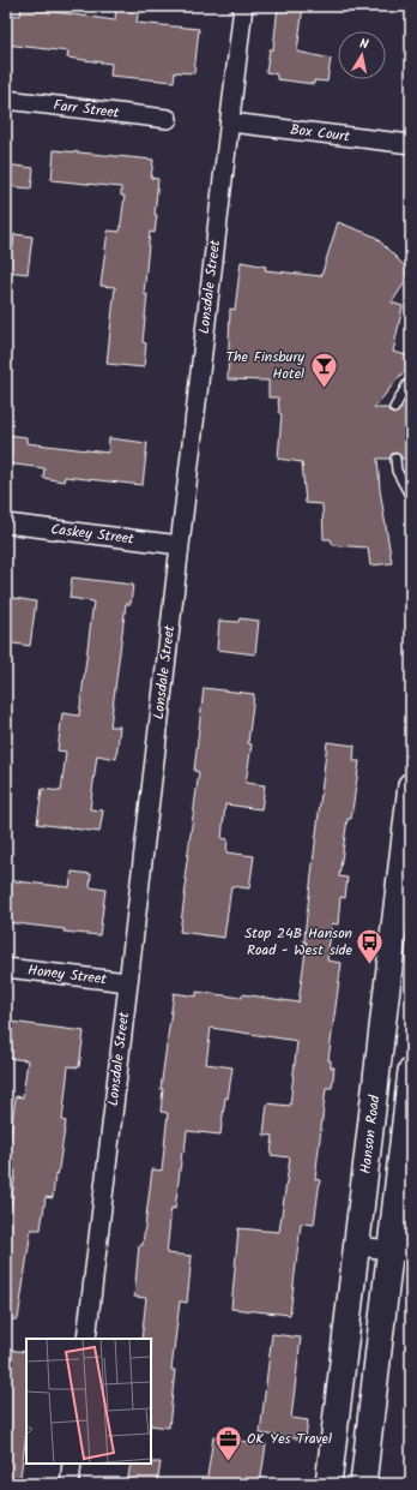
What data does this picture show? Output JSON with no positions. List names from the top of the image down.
{
  "streets": {
    "main road": ["Hanson Road"],
    "street": [
      "Farr Street",
      "Box Court",
      "Lonsdale Street",
      "Caskey Street",
      "Honey Street"
    ]
  },
  "crossings": [
    ["Box Court", "Lonsdale Street"],
    ["Lonsdale Street", "Caskey Street"],
    ["Lonsdale Street", "Honey Street"]
  ],
  "places": {
    "bar": ["The Finsbury Hotel"],
    "bus stop": ["Stop 24B Hanson Road - West side"],
    "office": ["OK Yes Travel"]
  },
  "north": "top"
}
